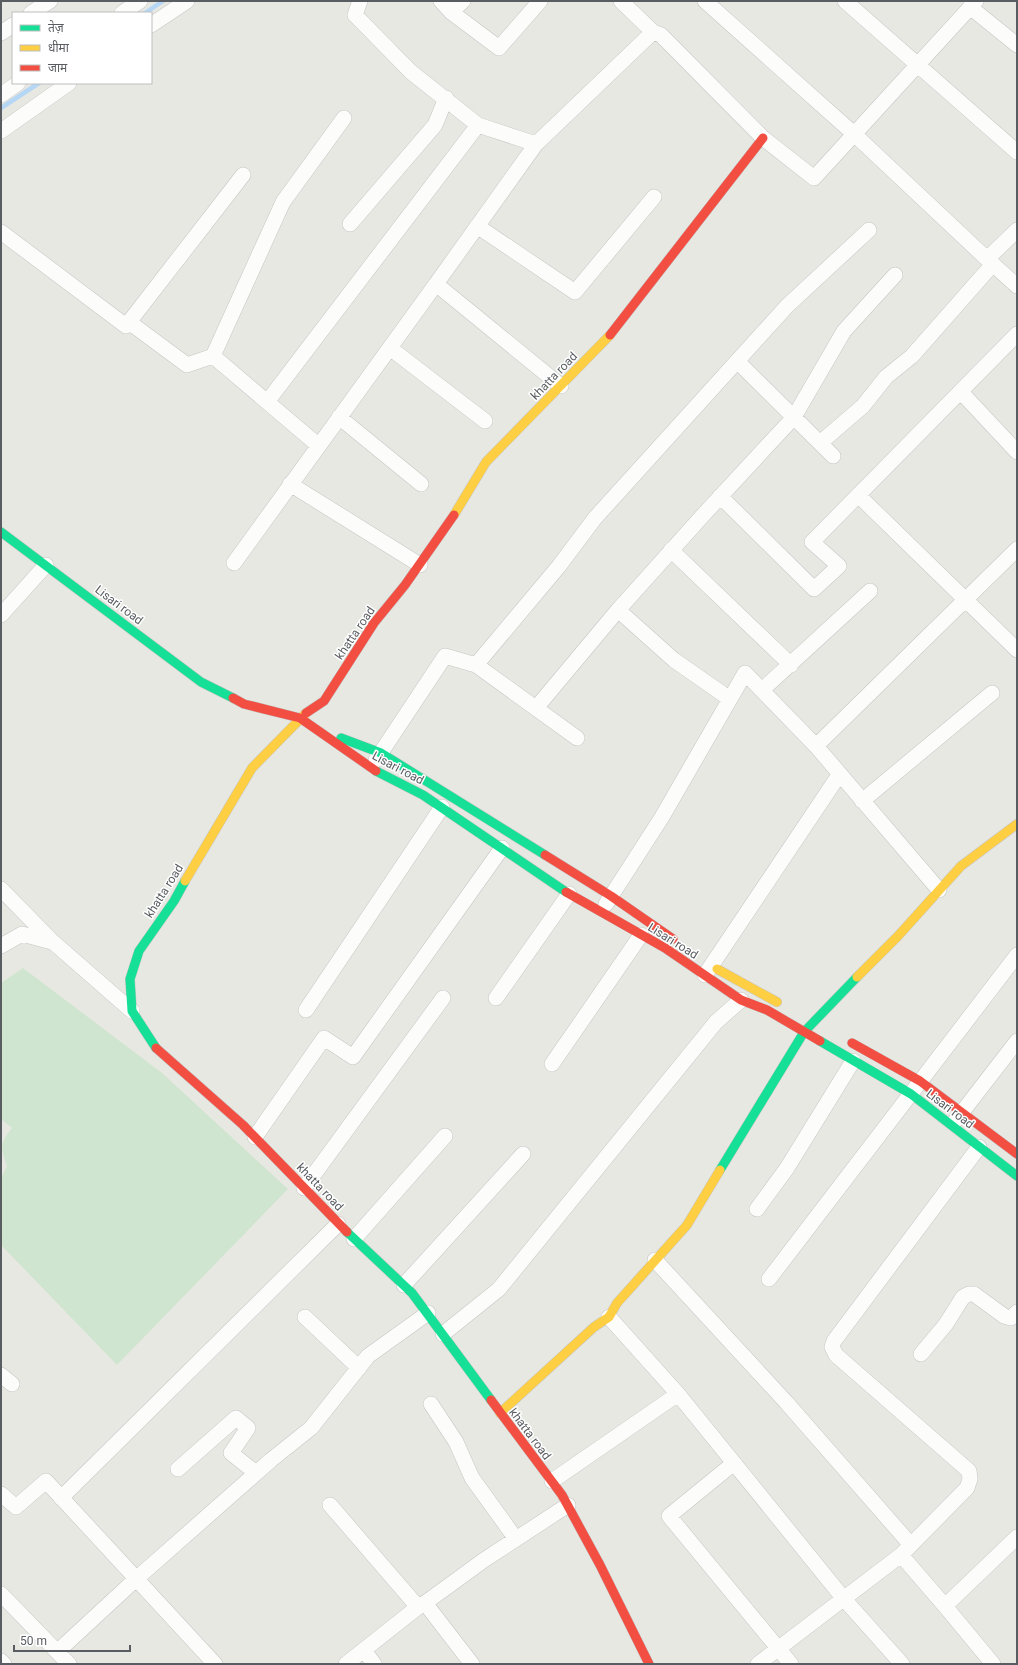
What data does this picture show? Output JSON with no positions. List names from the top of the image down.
{
  "streets": {
    "street": ["khatta road", "Lisari road"]
  },
  "crossings": [
    ["khatta road", "Lisari road"]
  ],
  "legend": ["तेज़", "धीमा", "जाम"],
  "scale_bar": "50 m"
}
